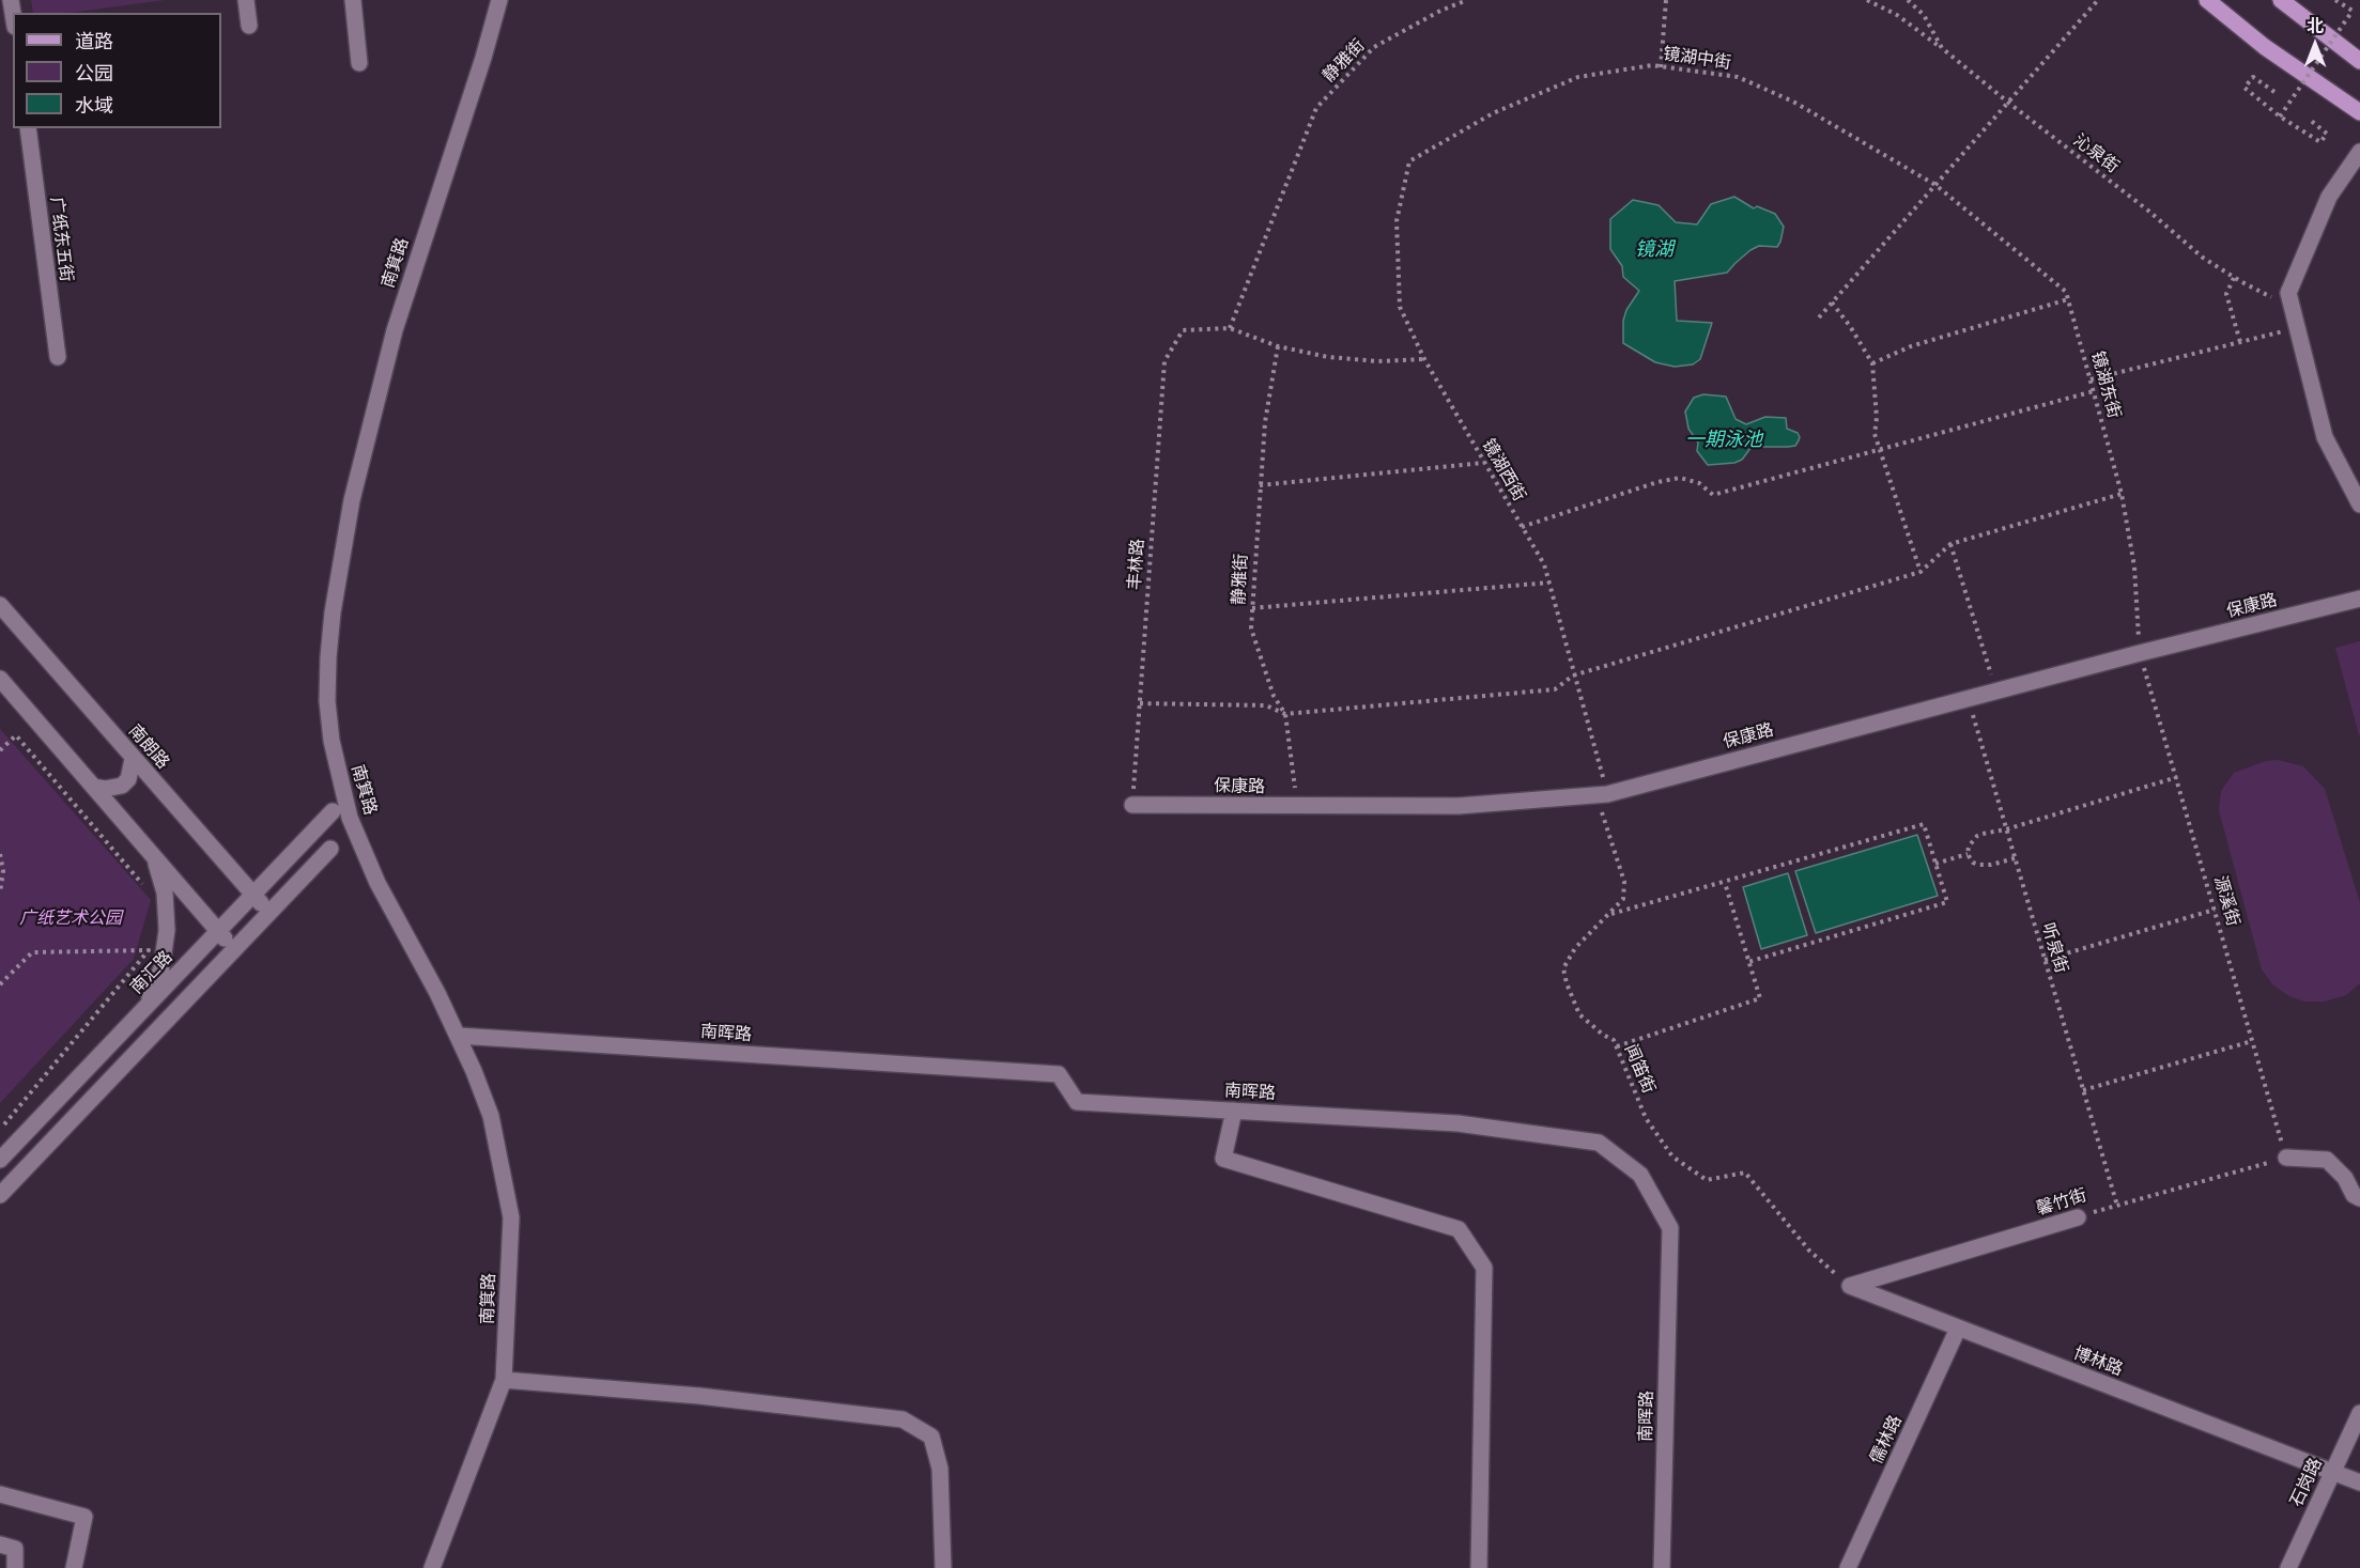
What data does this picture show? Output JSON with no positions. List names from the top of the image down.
{
  "streets": {
    "street": [
      "广纸东五街",
      "南箕路",
      "保康路",
      "南朗路",
      "南汇路",
      "南晖路",
      "馨竹街",
      "博林路",
      "儒林路",
      "石岗路"
    ],
    "path": [
      "镜湖中街",
      "静雅街",
      "沁泉街",
      "镜湖东街",
      "镜湖西街",
      "丰林路",
      "源溪街",
      "听泉街",
      "闻笛街"
    ]
  },
  "crossings": [
    ["镜湖中街", "镜湖东街"],
    ["镜湖中街", "镜湖西街"],
    ["静雅街", "丰林路"],
    ["静雅街", "保康路"],
    ["南箕路", "南晖路"],
    ["镜湖东街", "保康路"],
    ["镜湖东街", "源溪街"],
    ["镜湖西街", "保康路"],
    ["镜湖西街", "闻笛街"],
    ["丰林路", "保康路"],
    ["保康路", "源溪街"],
    ["保康路", "听泉街"],
    ["保康路", "闻笛街"],
    ["源溪街", "馨竹街"],
    ["听泉街", "馨竹街"],
    ["闻笛街", "馨竹街"],
    ["闻笛街", "博林路"],
    ["馨竹街", "博林路"],
    ["博林路", "儒林路"],
    ["博林路", "石岗路"]
  ],
  "water": ["镜湖", "一期泳池"],
  "parks": ["广纸艺术公园"],
  "legend": ["道路", "公园", "水域"],
  "north": "top"
}
